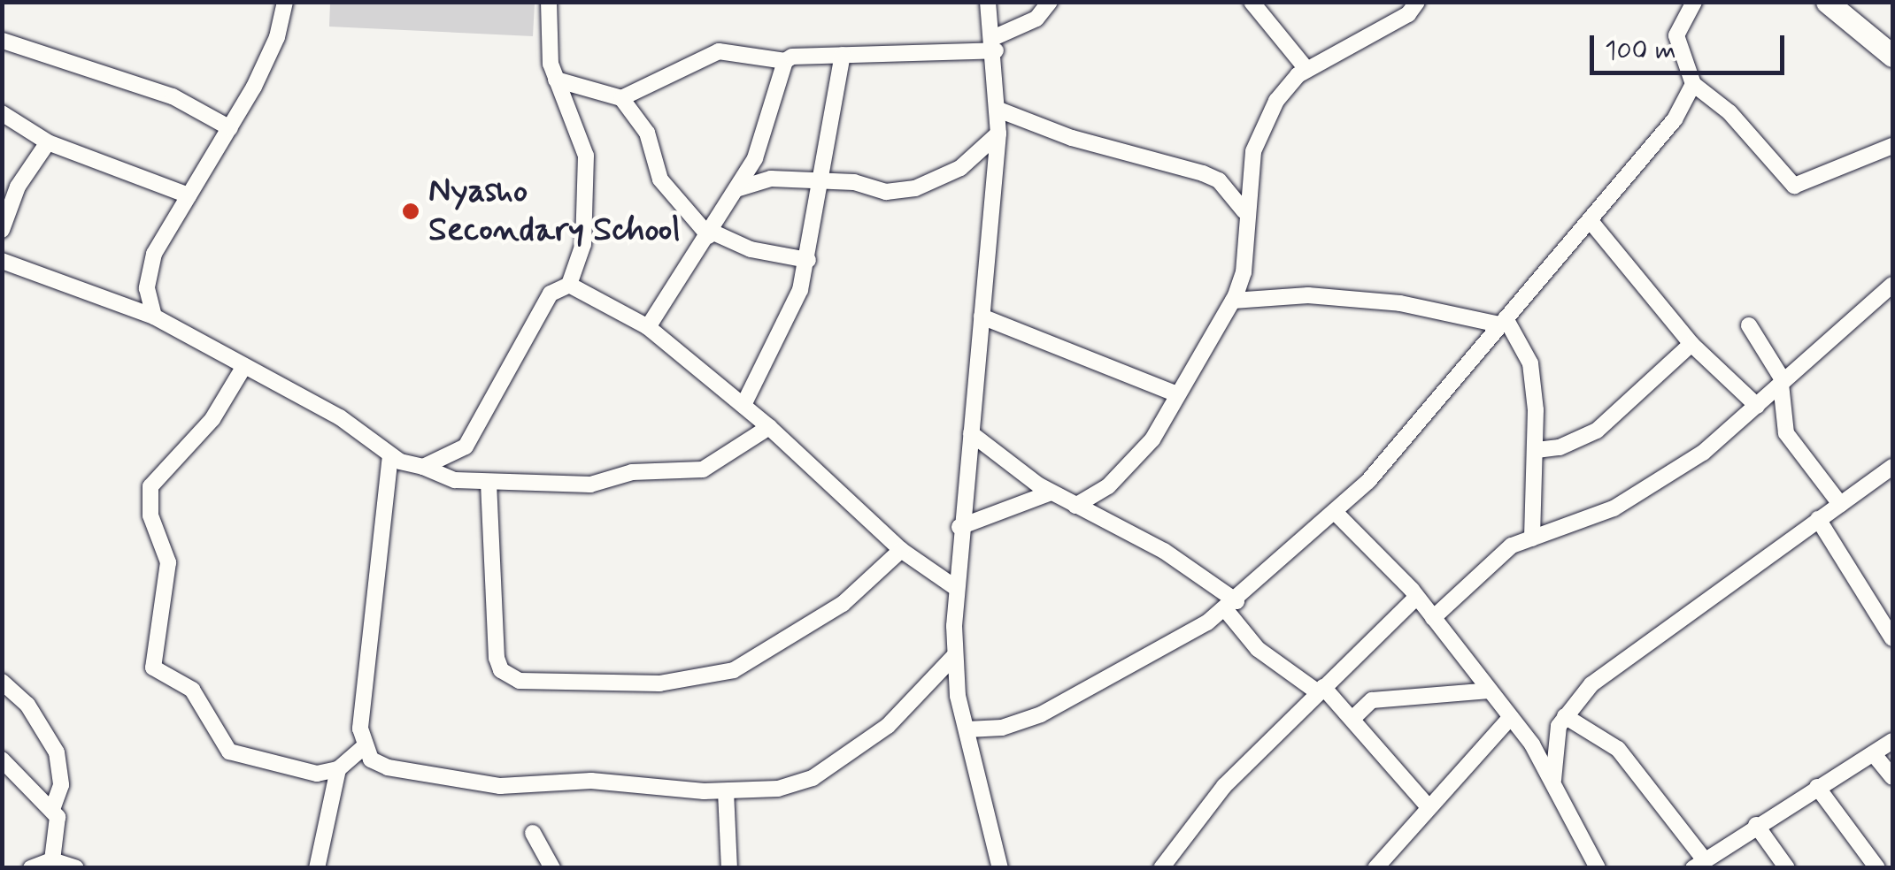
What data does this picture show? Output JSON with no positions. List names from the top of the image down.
{
  "places": ["Nyasho Secondary School"],
  "scale_bar": "100 m"
}
